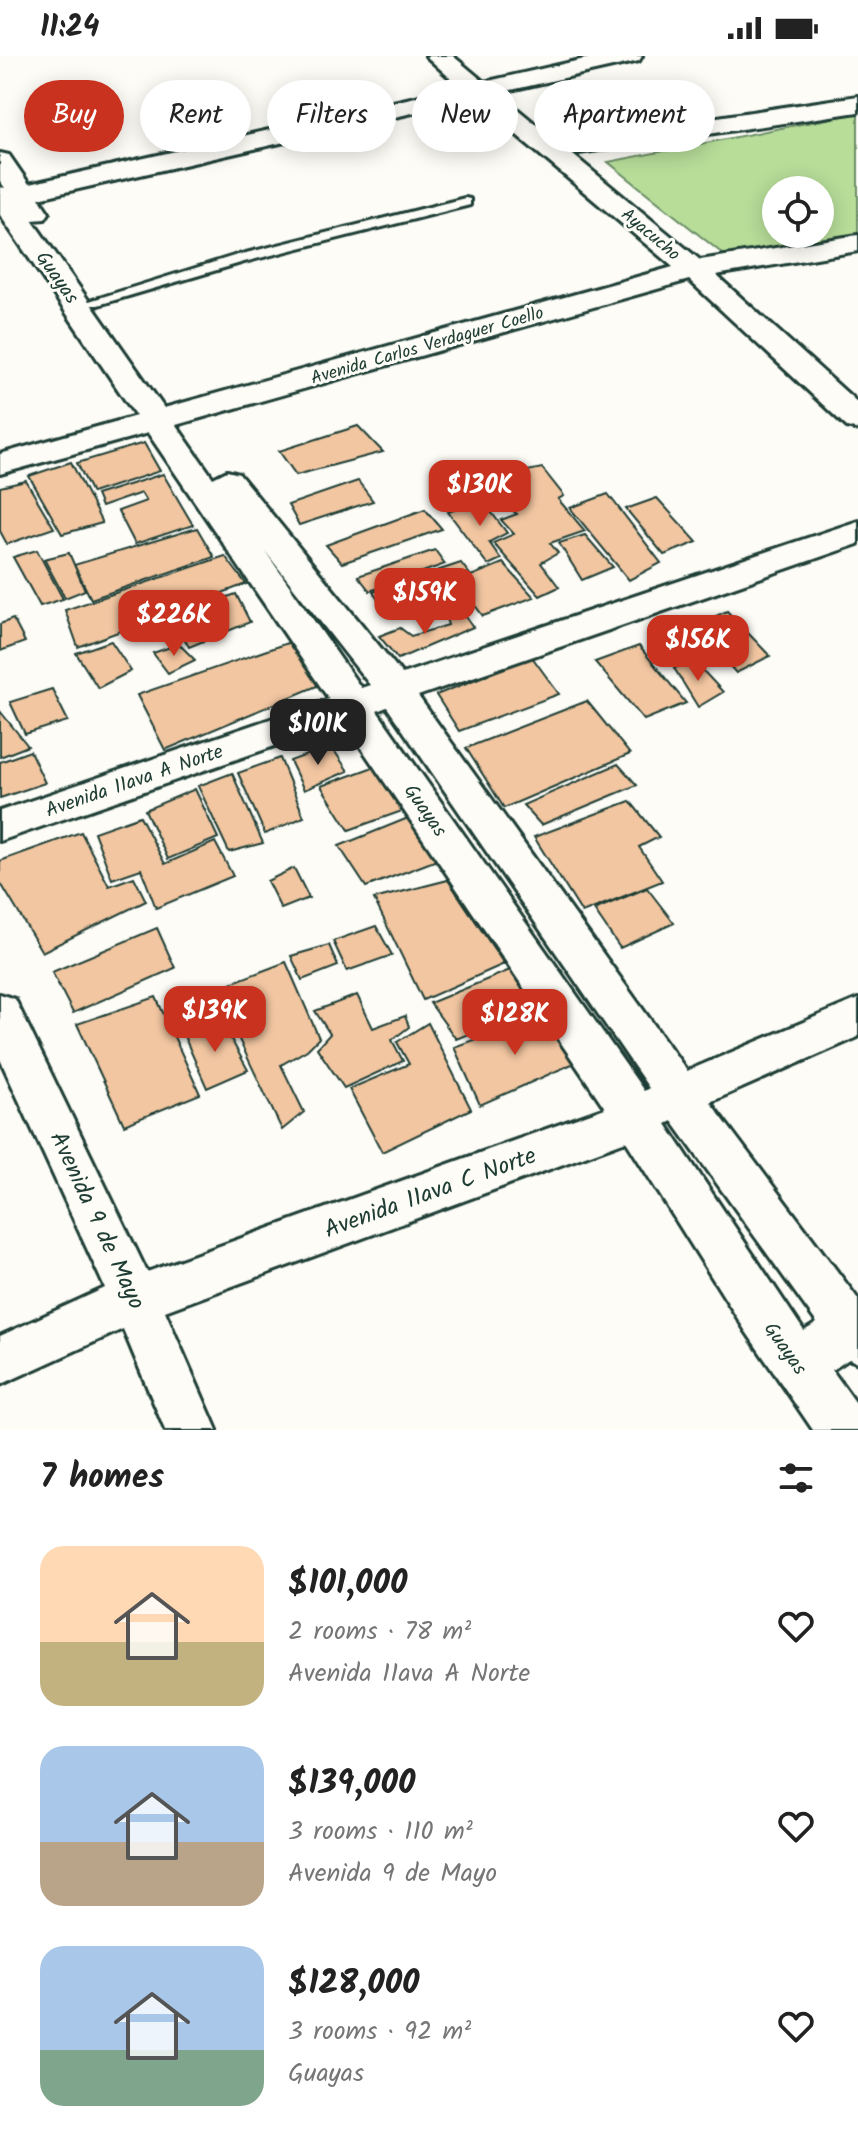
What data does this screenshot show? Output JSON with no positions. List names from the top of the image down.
{
  "streets": {
    "street": [
      "Ayacucho",
      "Guayas",
      "Avenida Carlos Verdaguer Coello",
      "Avenida 11ava A Norte",
      "Avenida 11ava C Norte",
      "Avenida 9 de Mayo"
    ]
  },
  "crossings": [
    ["Ayacucho", "Avenida Carlos Verdaguer Coello"],
    ["Guayas", "Avenida Carlos Verdaguer Coello"],
    ["Guayas", "Avenida 11ava A Norte"],
    ["Guayas", "Avenida 11ava C Norte"],
    ["Avenida 11ava C Norte", "Avenida 9 de Mayo"]
  ],
  "page": {
    "status": "11:24",
    "chip": [
      "Buy",
      "Rent",
      "Filters",
      "New",
      "Apartment"
    ],
    "price": [
      "$130K",
      "$159K",
      "$226K",
      "$156K",
      "$101K",
      "$139K",
      "$128K"
    ],
    "heading": "7 homes",
    "list": [
      {
        "name": "$101,000",
        "note": "2 rooms · 78 m² · Avenida 11ava A Norte"
      },
      {
        "name": "$139,000",
        "note": "3 rooms · 110 m² · Avenida 9 de Mayo"
      },
      {
        "name": "$128,000",
        "note": "3 rooms · 92 m² · Guayas"
      }
    ]
  }
}
